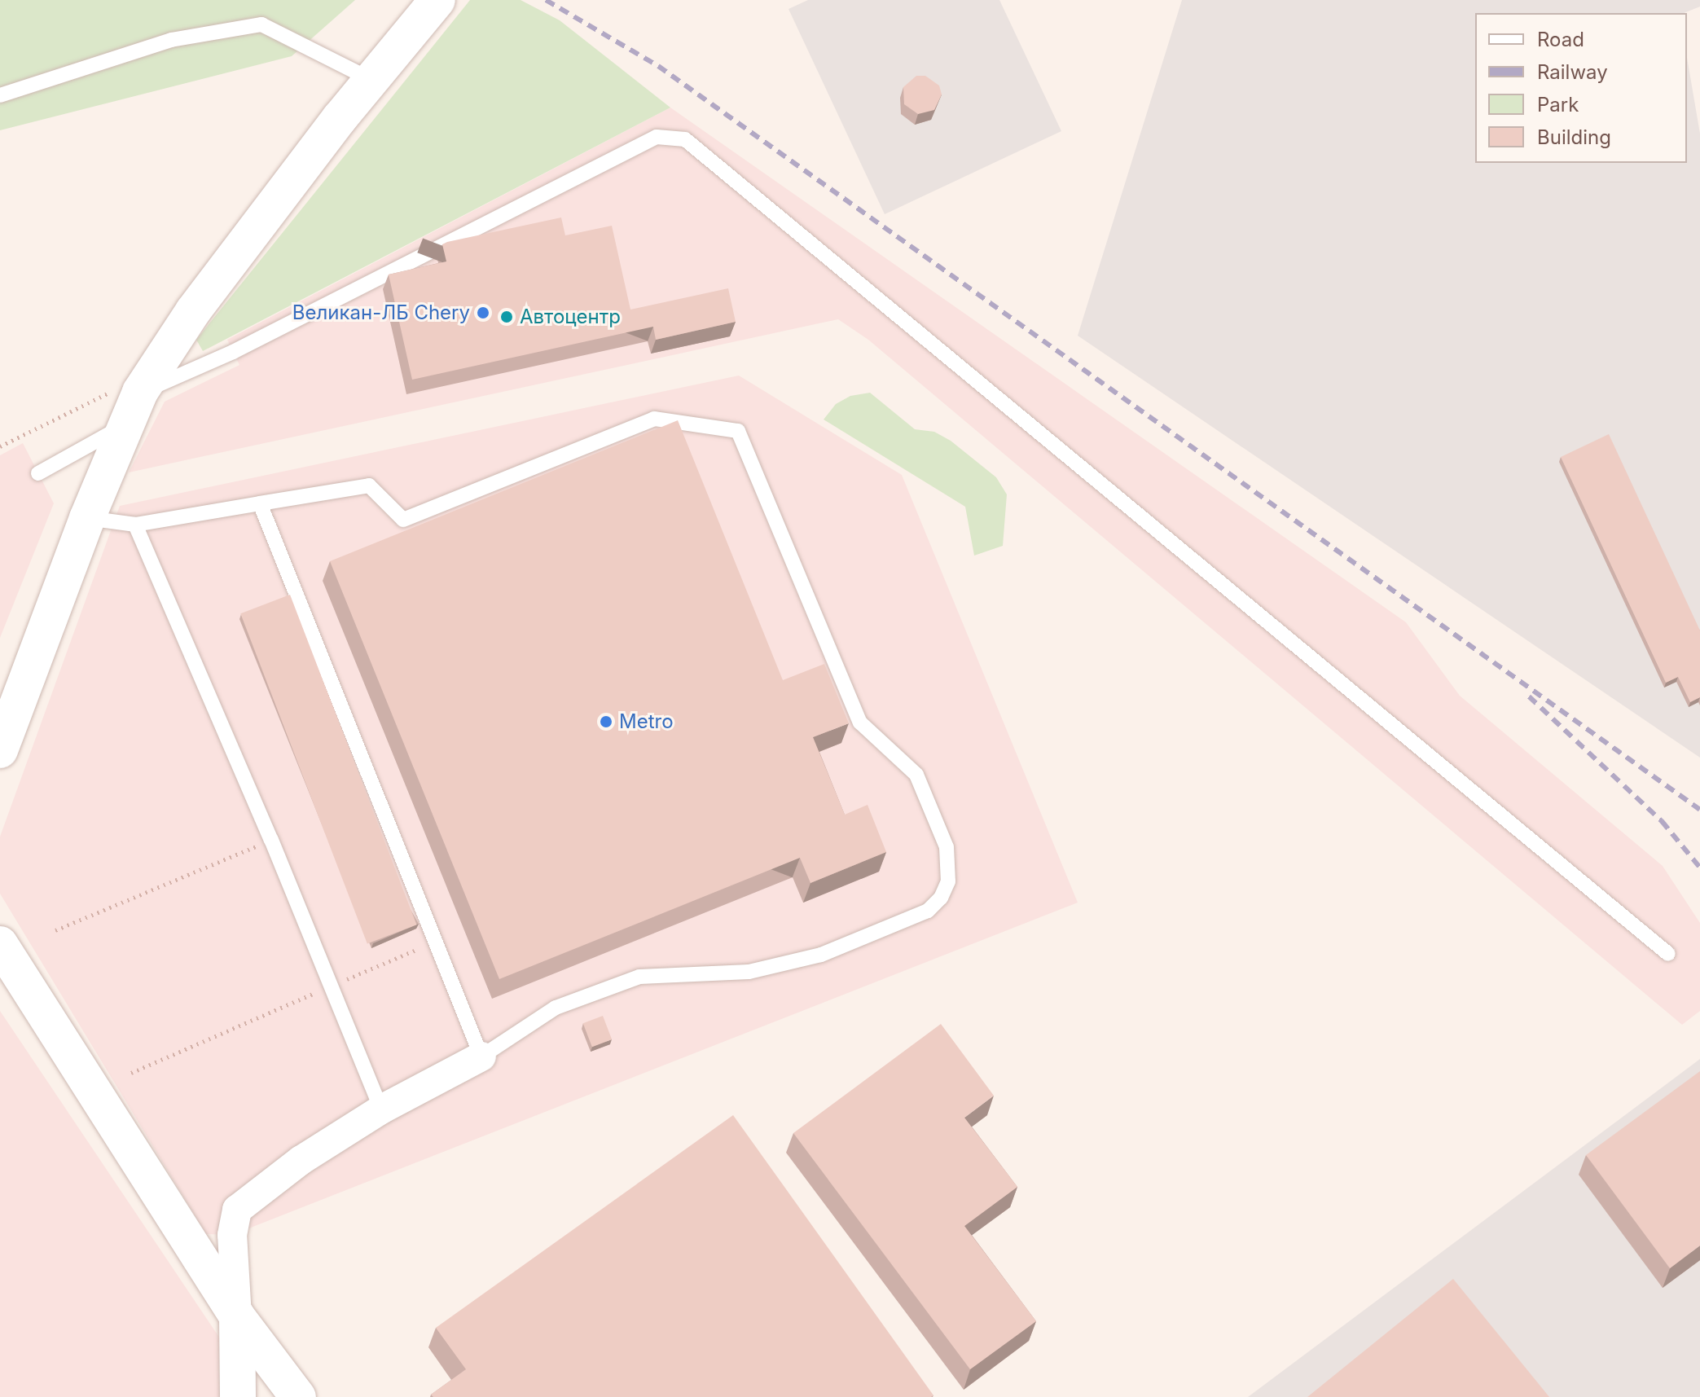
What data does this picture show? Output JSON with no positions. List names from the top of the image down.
{
  "places": ["Великан-ЛБ Chery", "Автоцентр", "Metro"],
  "legend": [
    "Road",
    "Railway",
    "Park",
    "Building"
  ]
}
